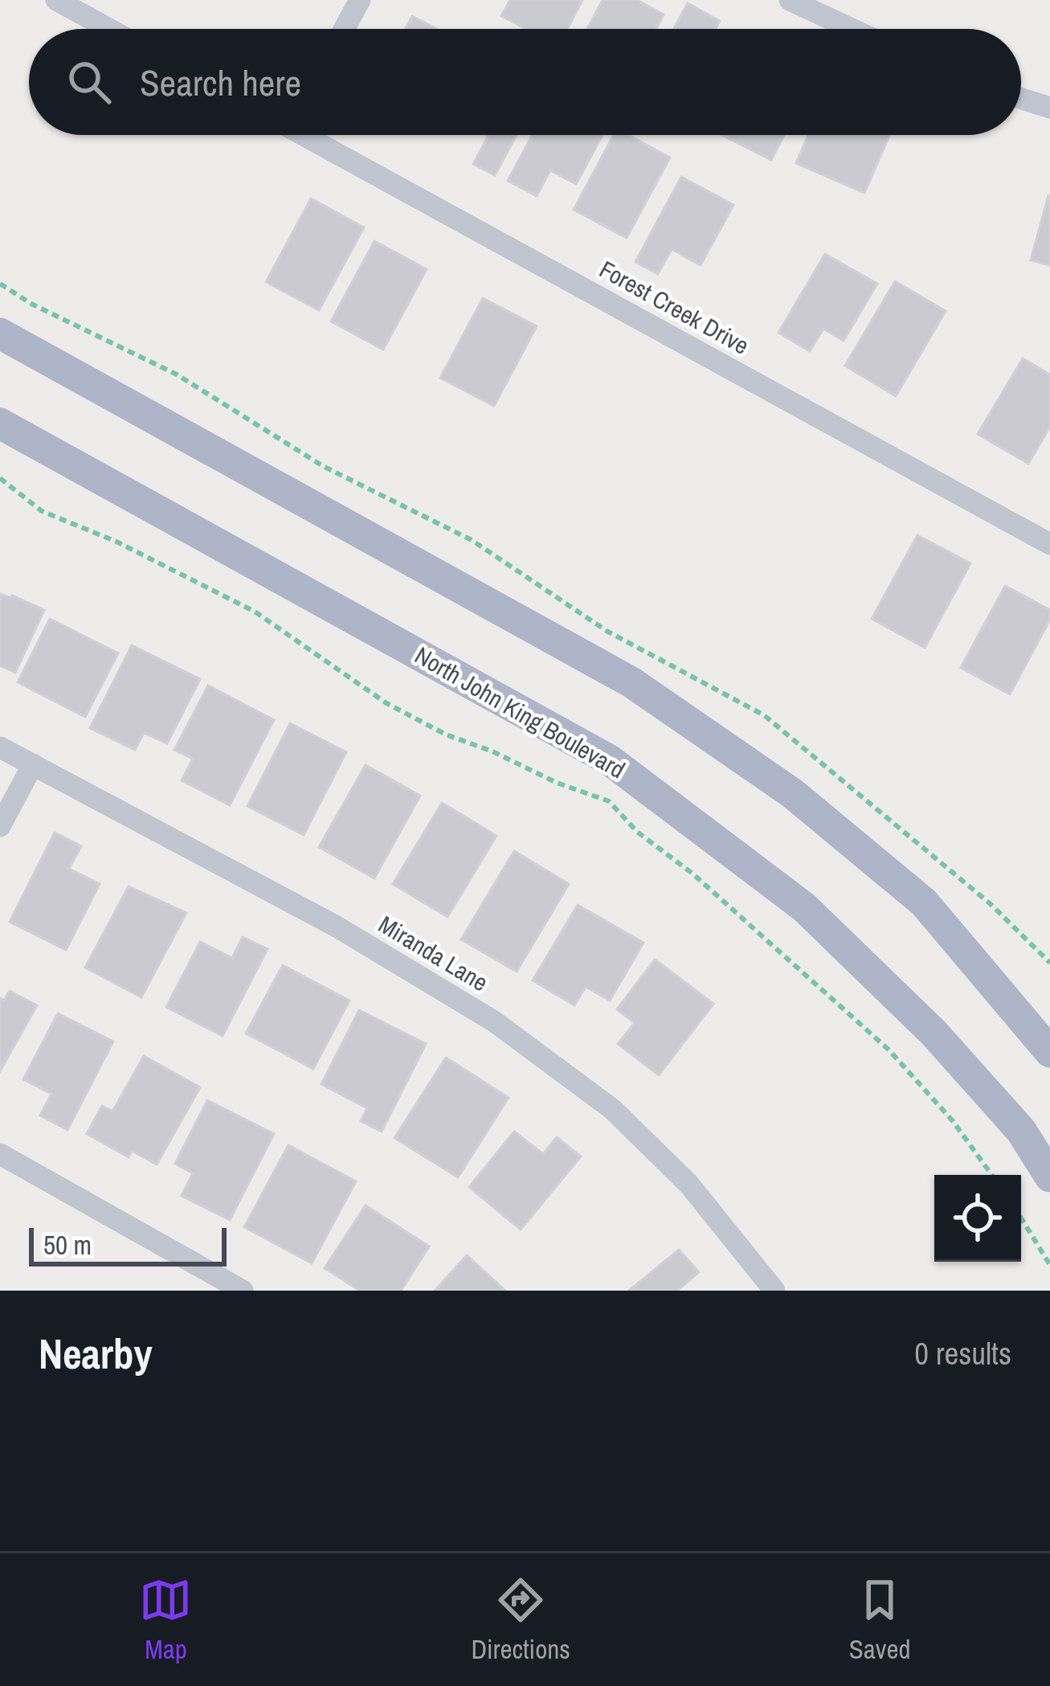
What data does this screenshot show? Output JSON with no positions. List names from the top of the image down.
{
  "streets": {
    "main road": ["North John King Boulevard"],
    "street": ["Forest Creek Drive", "Miranda Lane"]
  },
  "scale_bar": "50 m",
  "page": {
    "search": "Search here",
    "scale": "50 m",
    "heading": ["Nearby", "0 results"],
    "nav": ["Map", "Directions", "Saved"]
  }
}
